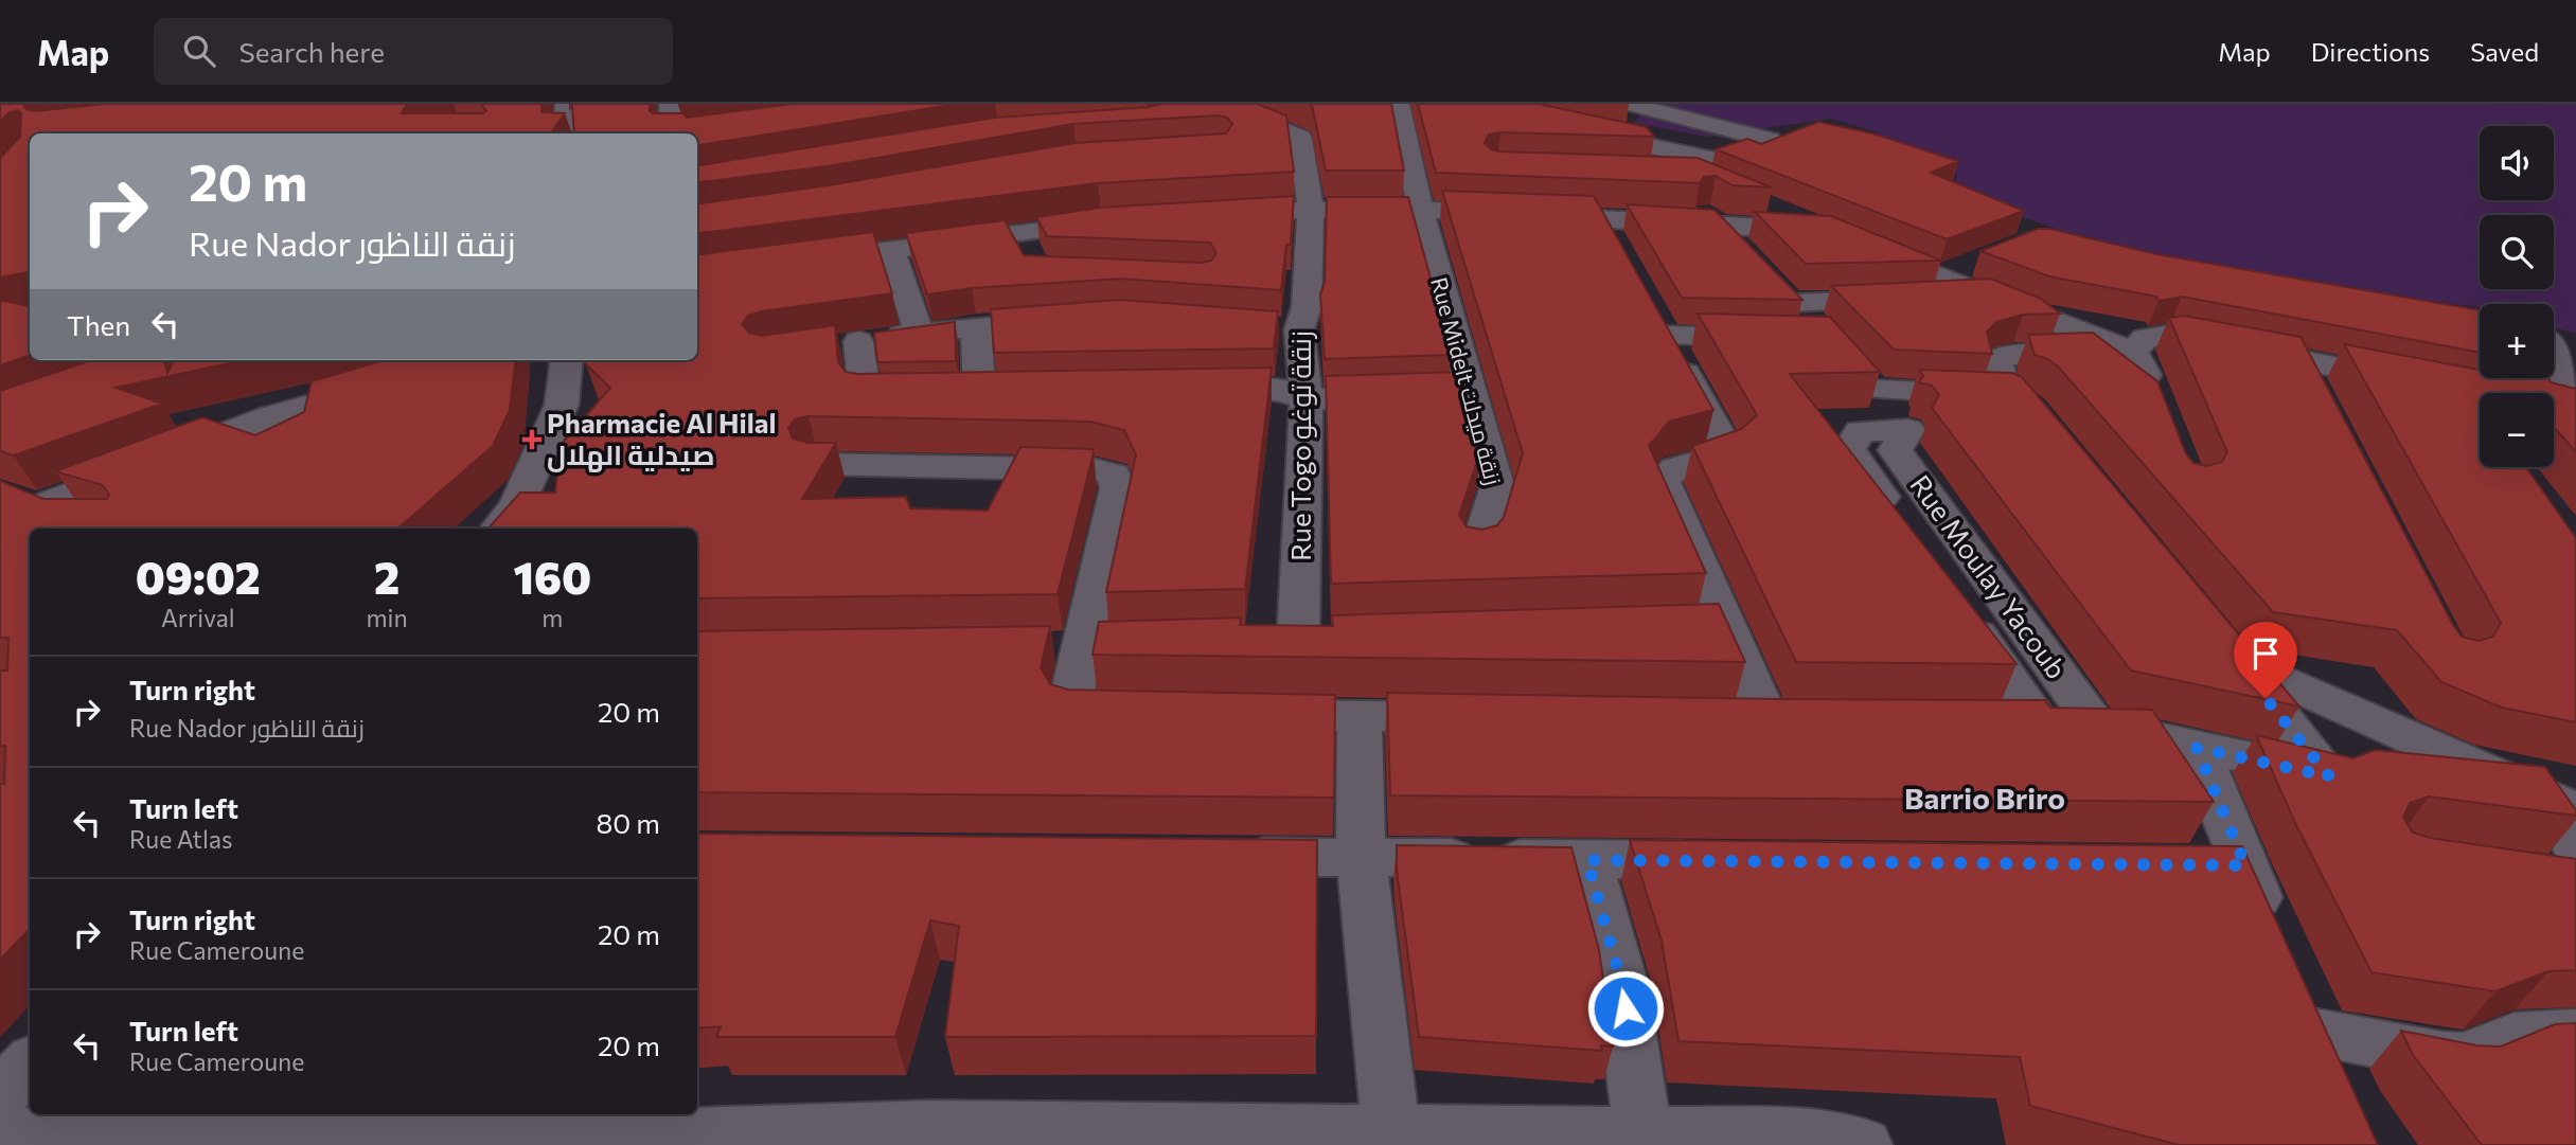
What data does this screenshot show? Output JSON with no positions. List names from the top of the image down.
{
  "streets": {
    "street": ["Rue Midelt زنقة ميدلت", "Rue Togo زنقة توغو", "Rue Moulay Yacoub"]
  },
  "districts": ["Barrio Briro"],
  "places": {
    "health": ["Pharmacie Al Hilal صيدلية الهلال"]
  },
  "page": {
    "header": "Map",
    "search": "Search here",
    "nav": ["Map", "Directions", "Saved"],
    "map_buttons": ["+", "−"],
    "turn": ["20 m", "Rue Nador زنقة الناظور"],
    "then": "Then",
    "eta": [
      "09:02",
      "Arrival",
      "2",
      "min",
      "160",
      "m"
    ],
    "list": [
      {
        "name": "Turn right",
        "note": "Rue Nador زنقة الناظور",
        "value": "20 m"
      },
      {
        "name": "Turn left",
        "note": "Rue Atlas",
        "value": "80 m"
      },
      {
        "name": "Turn right",
        "note": "Rue Cameroune",
        "value": "20 m"
      },
      {
        "name": "Turn left",
        "note": "Rue Cameroune",
        "value": "20 m"
      }
    ]
  }
}
